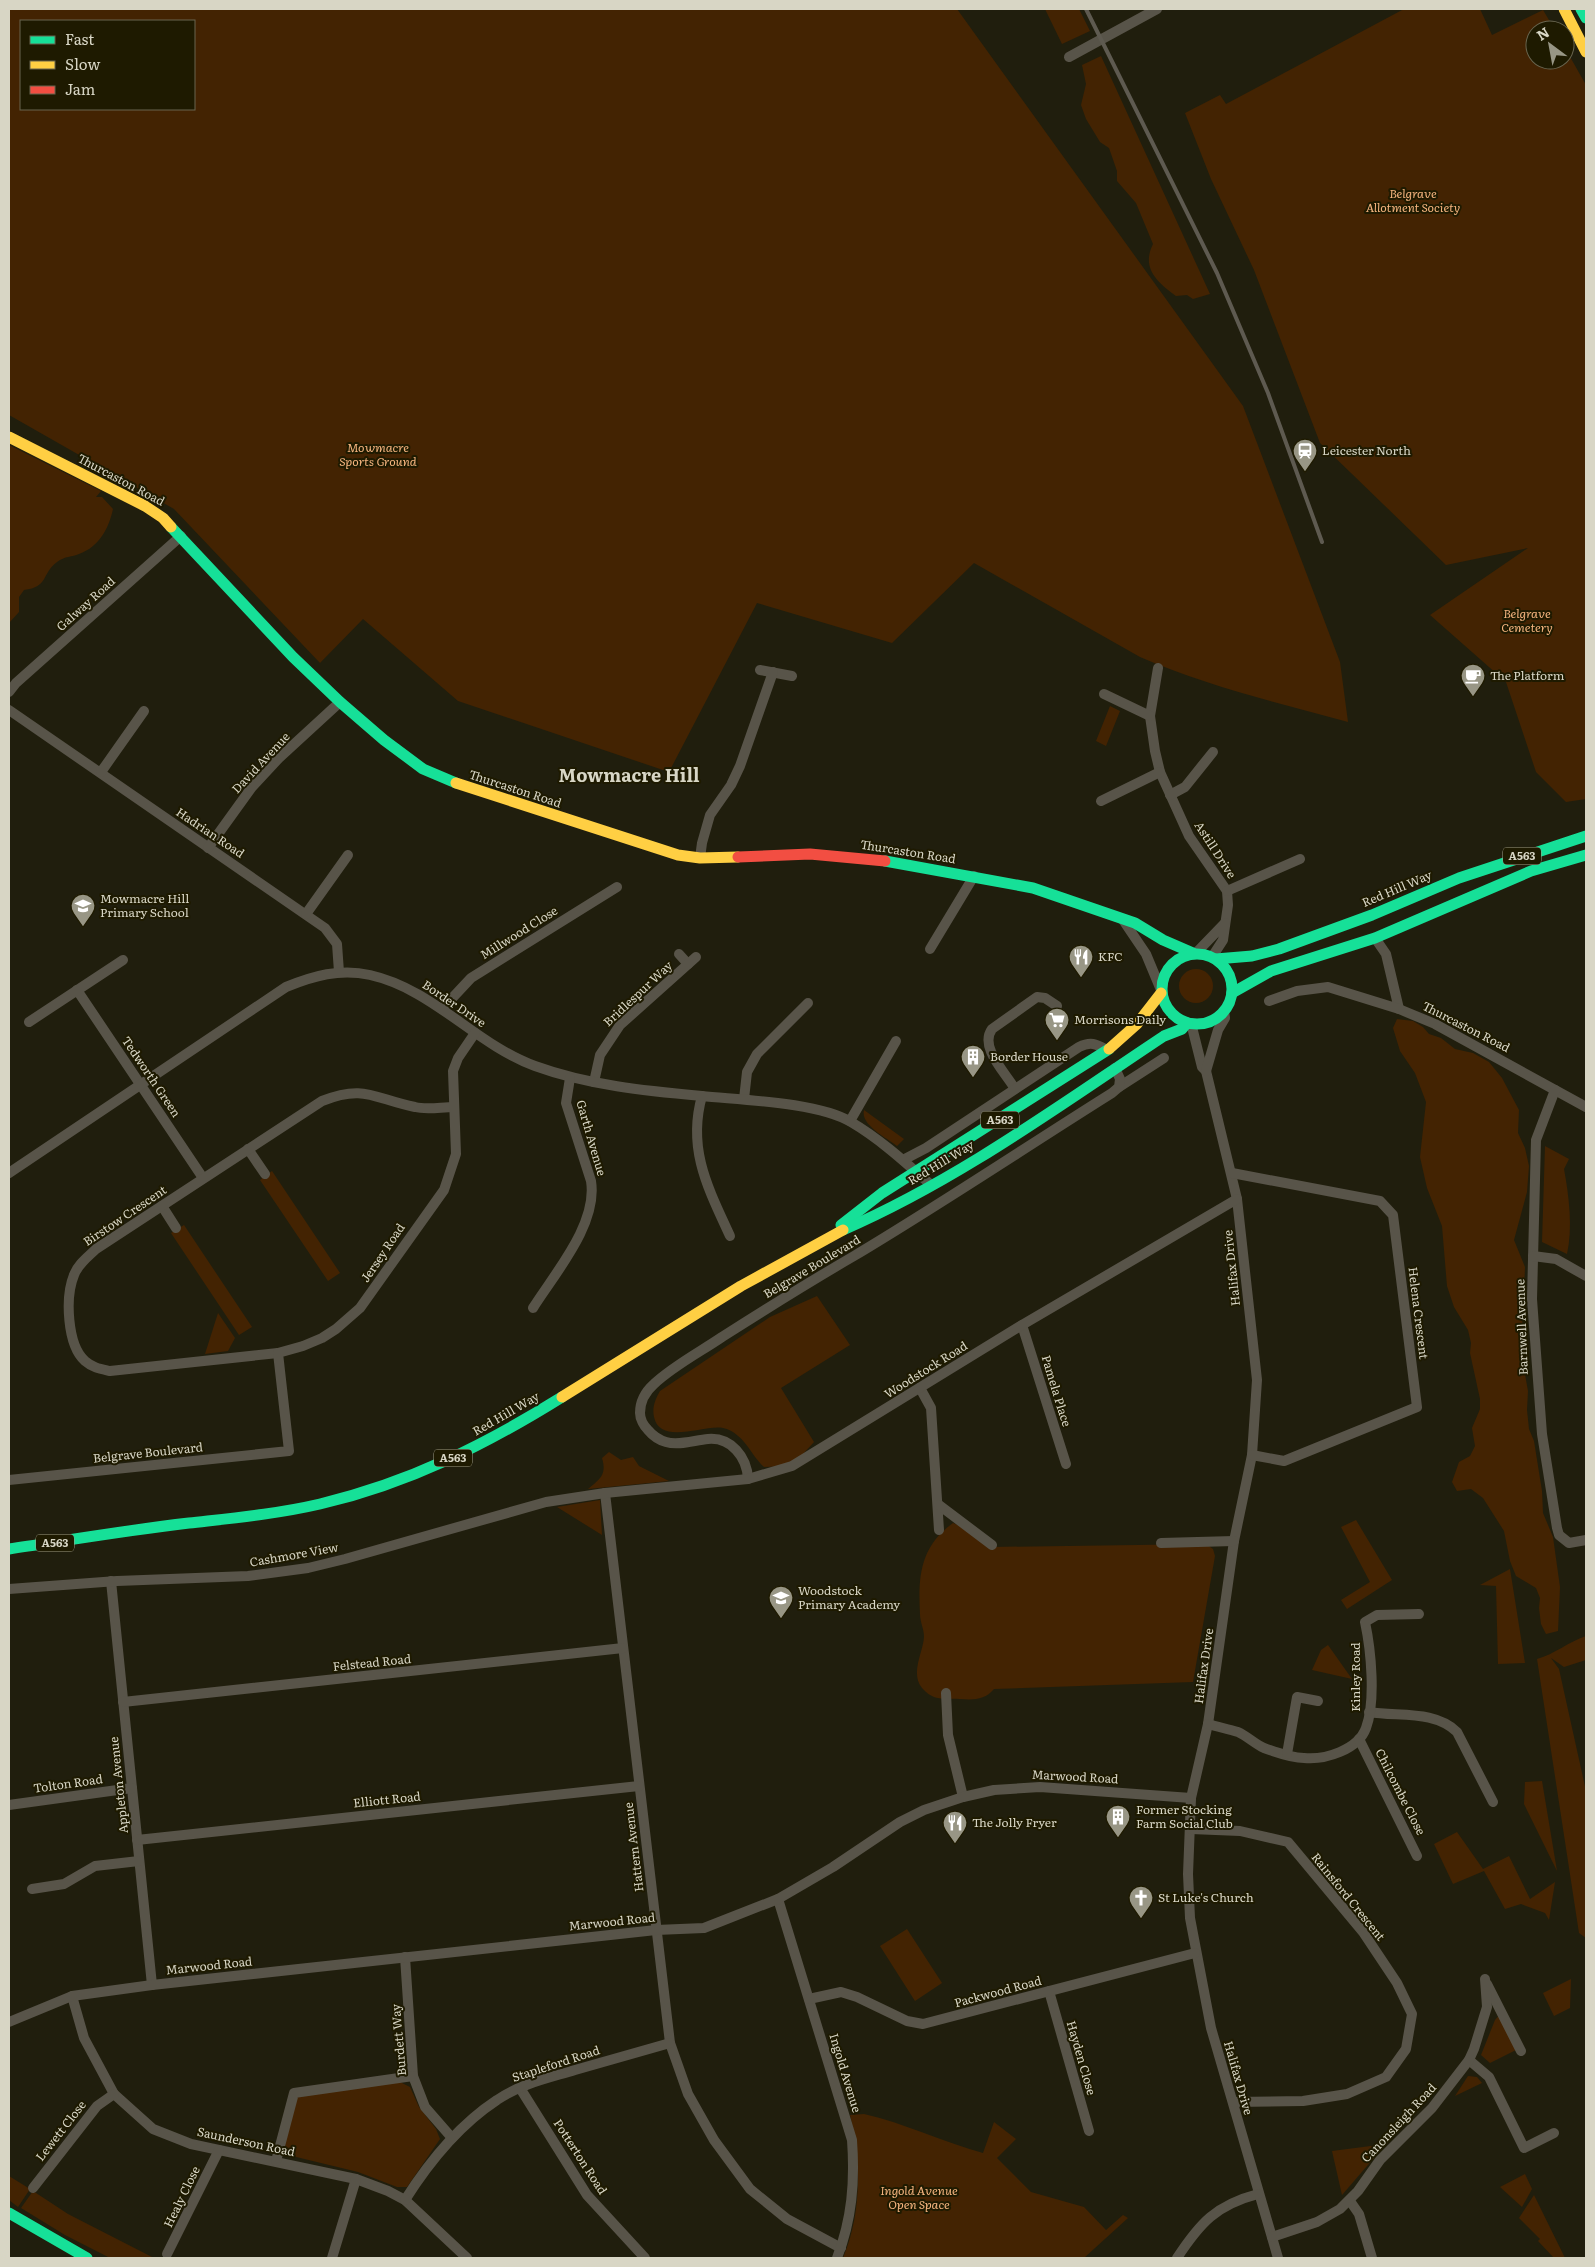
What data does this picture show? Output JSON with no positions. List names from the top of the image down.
{
  "streets": {
    "main road": ["Thurcaston Road", "A563", "Red Hill Way"],
    "street": [
      "Galway Road",
      "David Avenue",
      "Hadrian Road",
      "Astill Drive",
      "Millwood Close",
      "Bridlespur Way",
      "Border Drive",
      "Tedworth Green",
      "Garth Avenue",
      "Birstow Crescent",
      "Jersey Road",
      "Belgrave Boulevard",
      "Halifax Drive",
      "Helena Crescent",
      "Barnwell Avenue",
      "Woodstock Road",
      "Pamela Place",
      "Cashmore View",
      "Felstead Road",
      "Kinley Road",
      "Marwood Road",
      "Tolton Road",
      "Appleton Avenue",
      "Chilcombe Close",
      "Elliott Road",
      "Hattern Avenue",
      "Rainsford Crescent",
      "Packwood Road",
      "Burdett Way",
      "Hayden Close",
      "Stapleford Road",
      "Ingold Avenue",
      "Canonsleigh Road",
      "Lewett Close",
      "Saunderson Road",
      "Potterton Road",
      "Healy Close"
    ]
  },
  "crossings": [
    ["Thurcaston Road", "Galway Road"],
    ["Thurcaston Road", "David Avenue"],
    ["Thurcaston Road", "Barnwell Avenue"],
    ["David Avenue", "Hadrian Road"],
    ["Hadrian Road", "Border Drive"],
    ["Astill Drive", "A563"],
    ["Astill Drive", "Red Hill Way"],
    ["Astill Drive", "Halifax Drive"],
    ["A563", "Red Hill Way"],
    ["A563", "Halifax Drive"],
    ["Red Hill Way", "Border Drive"],
    ["Red Hill Way", "Halifax Drive"],
    ["Millwood Close", "Border Drive"],
    ["Bridlespur Way", "Border Drive"],
    ["Border Drive", "Tedworth Green"],
    ["Border Drive", "Garth Avenue"],
    ["Border Drive", "Jersey Road"],
    ["Tedworth Green", "Birstow Crescent"],
    ["Birstow Crescent", "Jersey Road"],
    ["Birstow Crescent", "Belgrave Boulevard"],
    ["Jersey Road", "Belgrave Boulevard"],
    ["Belgrave Boulevard", "Woodstock Road"],
    ["Halifax Drive", "Helena Crescent"],
    ["Halifax Drive", "Woodstock Road"],
    ["Halifax Drive", "Marwood Road"],
    ["Halifax Drive", "Rainsford Crescent"],
    ["Halifax Drive", "Packwood Road"],
    ["Halifax Drive", "Canonsleigh Road"],
    ["Woodstock Road", "Pamela Place"],
    ["Woodstock Road", "Cashmore View"],
    ["Woodstock Road", "Hattern Avenue"],
    ["Cashmore View", "Appleton Avenue"],
    ["Cashmore View", "Hattern Avenue"],
    ["Felstead Road", "Appleton Avenue"],
    ["Felstead Road", "Hattern Avenue"],
    ["Kinley Road", "Chilcombe Close"],
    ["Marwood Road", "Appleton Avenue"],
    ["Marwood Road", "Hattern Avenue"],
    ["Marwood Road", "Burdett Way"],
    ["Marwood Road", "Ingold Avenue"],
    ["Marwood Road", "Saunderson Road"],
    ["Tolton Road", "Appleton Avenue"],
    ["Appleton Avenue", "Elliott Road"],
    ["Elliott Road", "Hattern Avenue"],
    ["Hattern Avenue", "Stapleford Road"],
    ["Hattern Avenue", "Ingold Avenue"],
    ["Packwood Road", "Hayden Close"],
    ["Packwood Road", "Ingold Avenue"],
    ["Burdett Way", "Stapleford Road"],
    ["Stapleford Road", "Saunderson Road"],
    ["Stapleford Road", "Potterton Road"],
    ["Lewett Close", "Saunderson Road"],
    ["Saunderson Road", "Healy Close"]
  ],
  "districts": ["Mowmacre Hill"],
  "parks": [
    "Belgrave Allotment Society",
    "Mowmacre Sports Ground",
    "Belgrave Cemetery",
    "Ingold Avenue Open Space"
  ],
  "places": {
    "station": ["Leicester North"],
    "cafe": ["The Platform"],
    "school or university": ["Mowmacre Hill Primary School", "Woodstock Primary Academy"],
    "restaurant": ["KFC", "The Jolly Fryer"],
    "supermarket": ["Morrisons Daily"],
    "building": ["Border House", "Former Stocking Farm Social Club"],
    "church": ["St Luke's Church"]
  },
  "legend": ["Fast", "Slow", "Jam"],
  "north": "top left"
}
